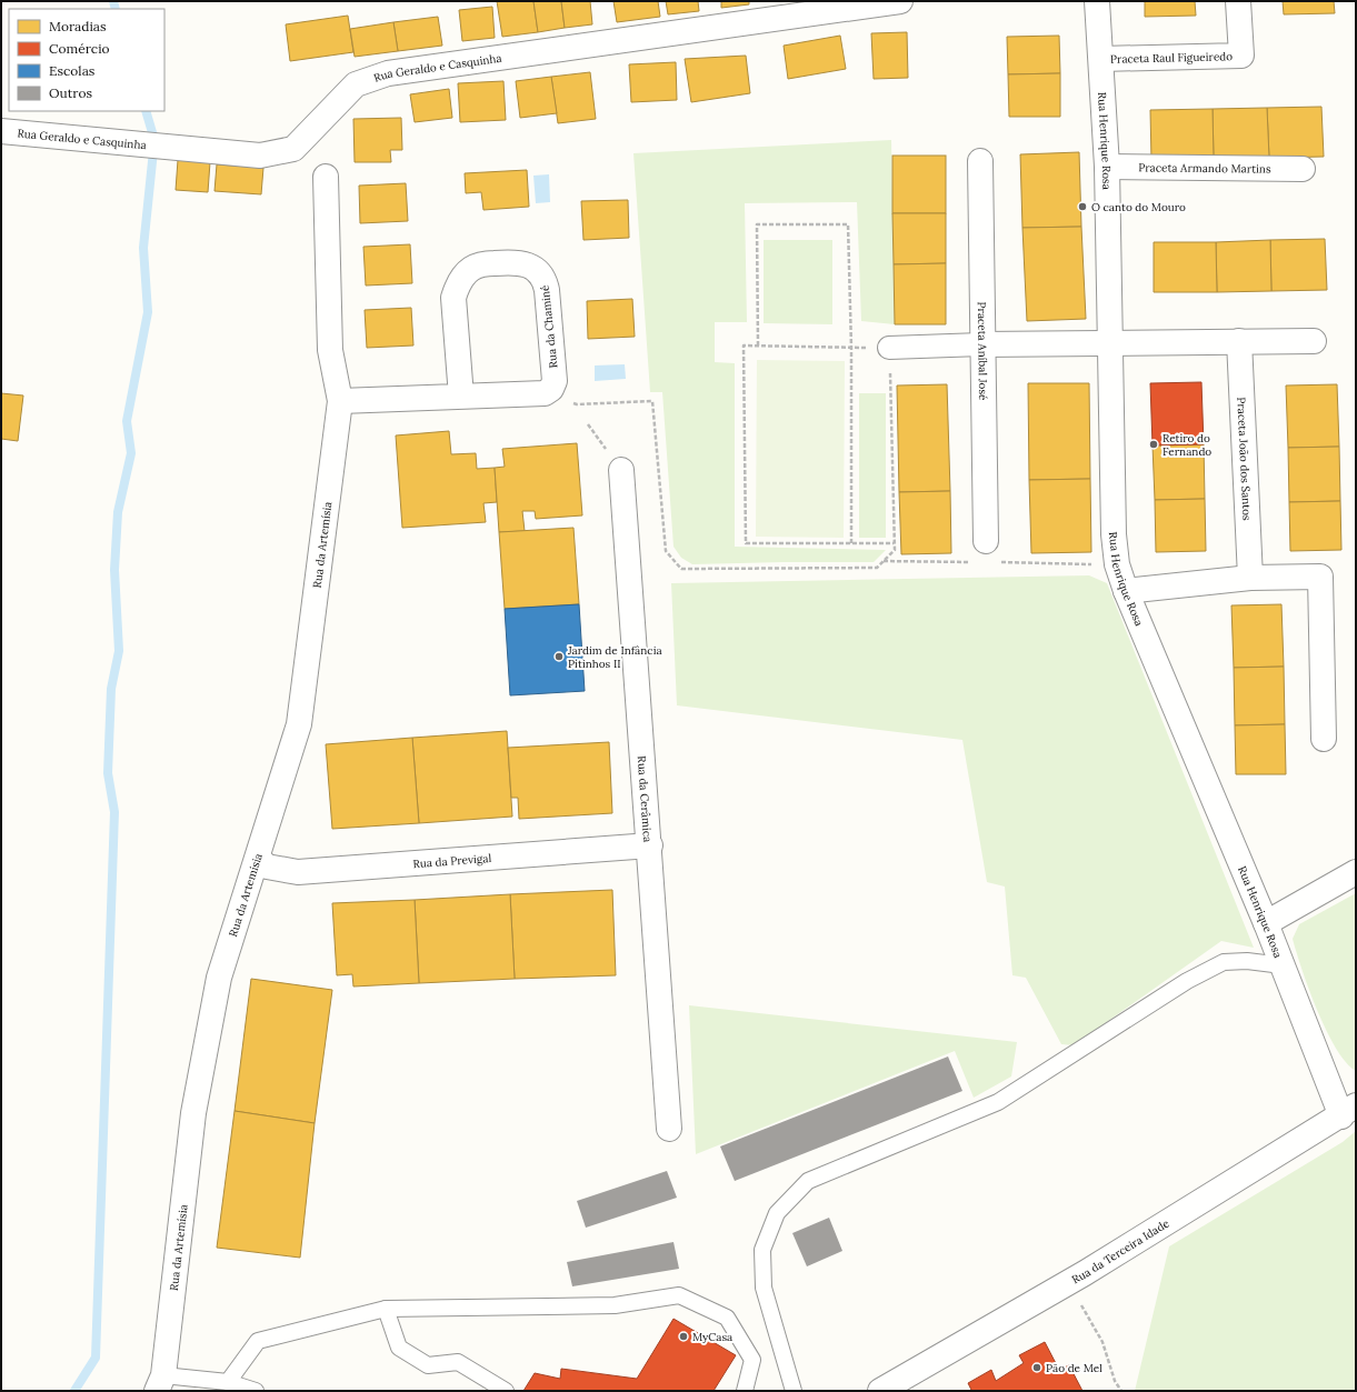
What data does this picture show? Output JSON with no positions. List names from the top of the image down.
{
  "streets": {
    "street": [
      "Praceta Raul Figueiredo",
      "Rua Geraldo e Casquinha",
      "Rua Henrique Rosa",
      "Praceta Armando Martins",
      "Rua da Chaminé",
      "Praceta Aníbal José",
      "Praceta João dos Santos",
      "Rua da Artemísia",
      "Rua da Cerâmica",
      "Rua da Previgal",
      "Rua da Terceira Idade"
    ]
  },
  "crossings": [
    ["Praceta Raul Figueiredo", "Rua Henrique Rosa"],
    ["Rua Henrique Rosa", "Praceta Armando Martins"],
    ["Rua Henrique Rosa", "Rua da Terceira Idade"],
    ["Rua da Chaminé", "Rua da Artemísia"],
    ["Rua da Artemísia", "Rua da Previgal"],
    ["Rua da Cerâmica", "Rua da Previgal"]
  ],
  "places": [
    "O canto do Mouro",
    "Retiro do Fernando",
    "Jardim de Infância Pitinhos II",
    "MyCasa",
    "Pão de Mel"
  ],
  "legend": [
    "Moradias",
    "Comércio",
    "Escolas",
    "Outros"
  ]
}
